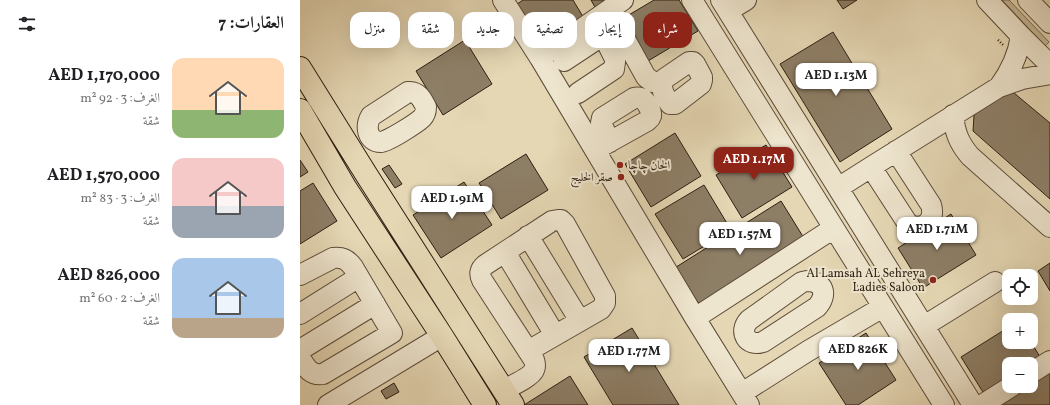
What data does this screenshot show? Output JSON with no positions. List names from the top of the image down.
{
  "places": ["الخان چاچا", "صقر الخليج", "Al Lamsah AL Sehreya Ladies Saloon"],
  "page": {
    "heading": "العقارات: 7",
    "chip": [
      "شراء",
      "إيجار",
      "تصفية",
      "جديد",
      "شقة",
      "منزل"
    ],
    "list": [
      {
        "name": "AED 1,170,000",
        "note": "الغرف: 3 · 92 m² · شقة"
      },
      {
        "name": "AED 1,570,000",
        "note": "الغرف: 3 · 83 m² · شقة"
      },
      {
        "name": "AED 826,000",
        "note": "الغرف: 2 · 60 m² · شقة"
      }
    ],
    "price": [
      "AED 1.13M",
      "AED 1.17M",
      "AED 1.91M",
      "AED 1.71M",
      "AED 1.57M",
      "AED 826K",
      "AED 1.77M"
    ],
    "map_buttons": ["+", "−"]
  }
}
